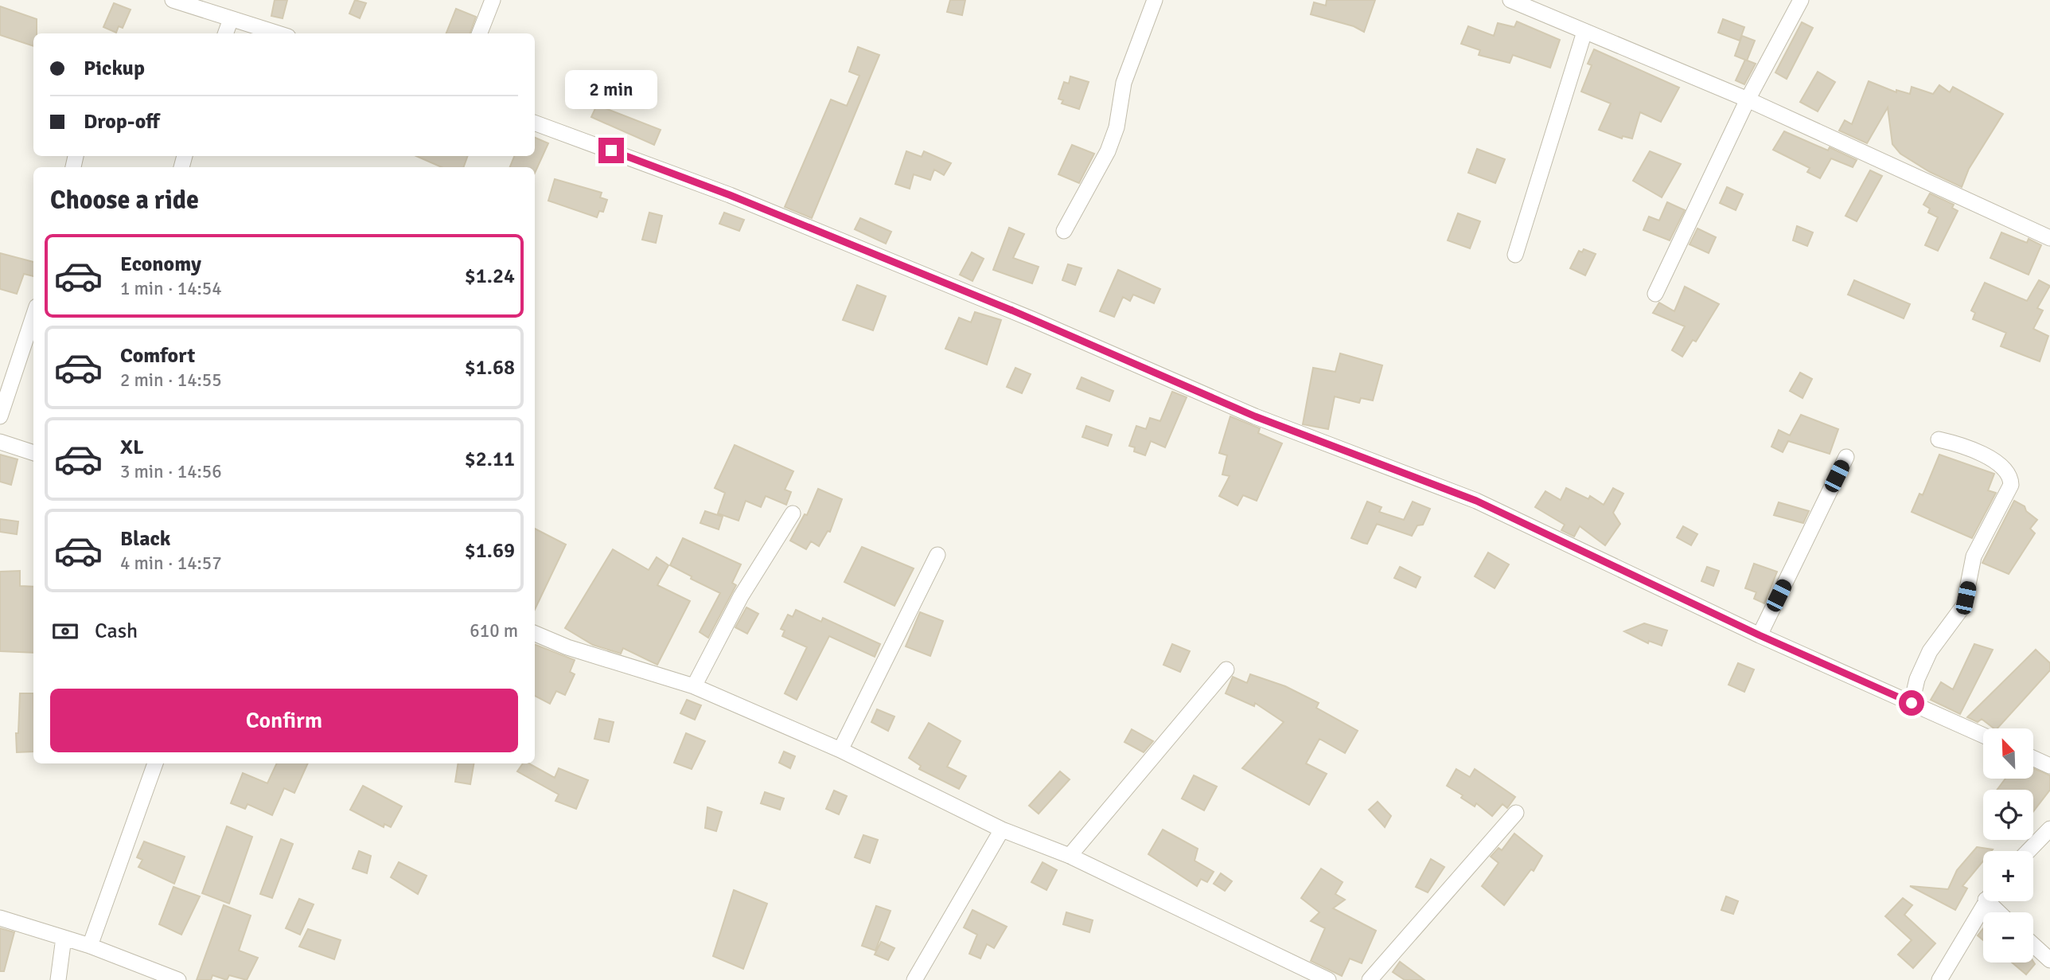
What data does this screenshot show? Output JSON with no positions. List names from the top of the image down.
{
  "north": "top left",
  "page": {
    "banner": ["Pickup", "Drop-off"],
    "bubble": "2 min",
    "heading": "Choose a ride",
    "list": [
      {
        "name": "Economy",
        "note": "1 min · 14:54",
        "value": "$1.24"
      },
      {
        "name": "Comfort",
        "note": "2 min · 14:55",
        "value": "$1.68"
      },
      {
        "name": "XL",
        "note": "3 min · 14:56",
        "value": "$2.11"
      },
      {
        "name": "Black",
        "note": "4 min · 14:57",
        "value": "$1.69"
      }
    ],
    "pay": ["Cash", "610 m"],
    "buttons": "Confirm",
    "map_buttons": ["+", "−"]
  }
}
